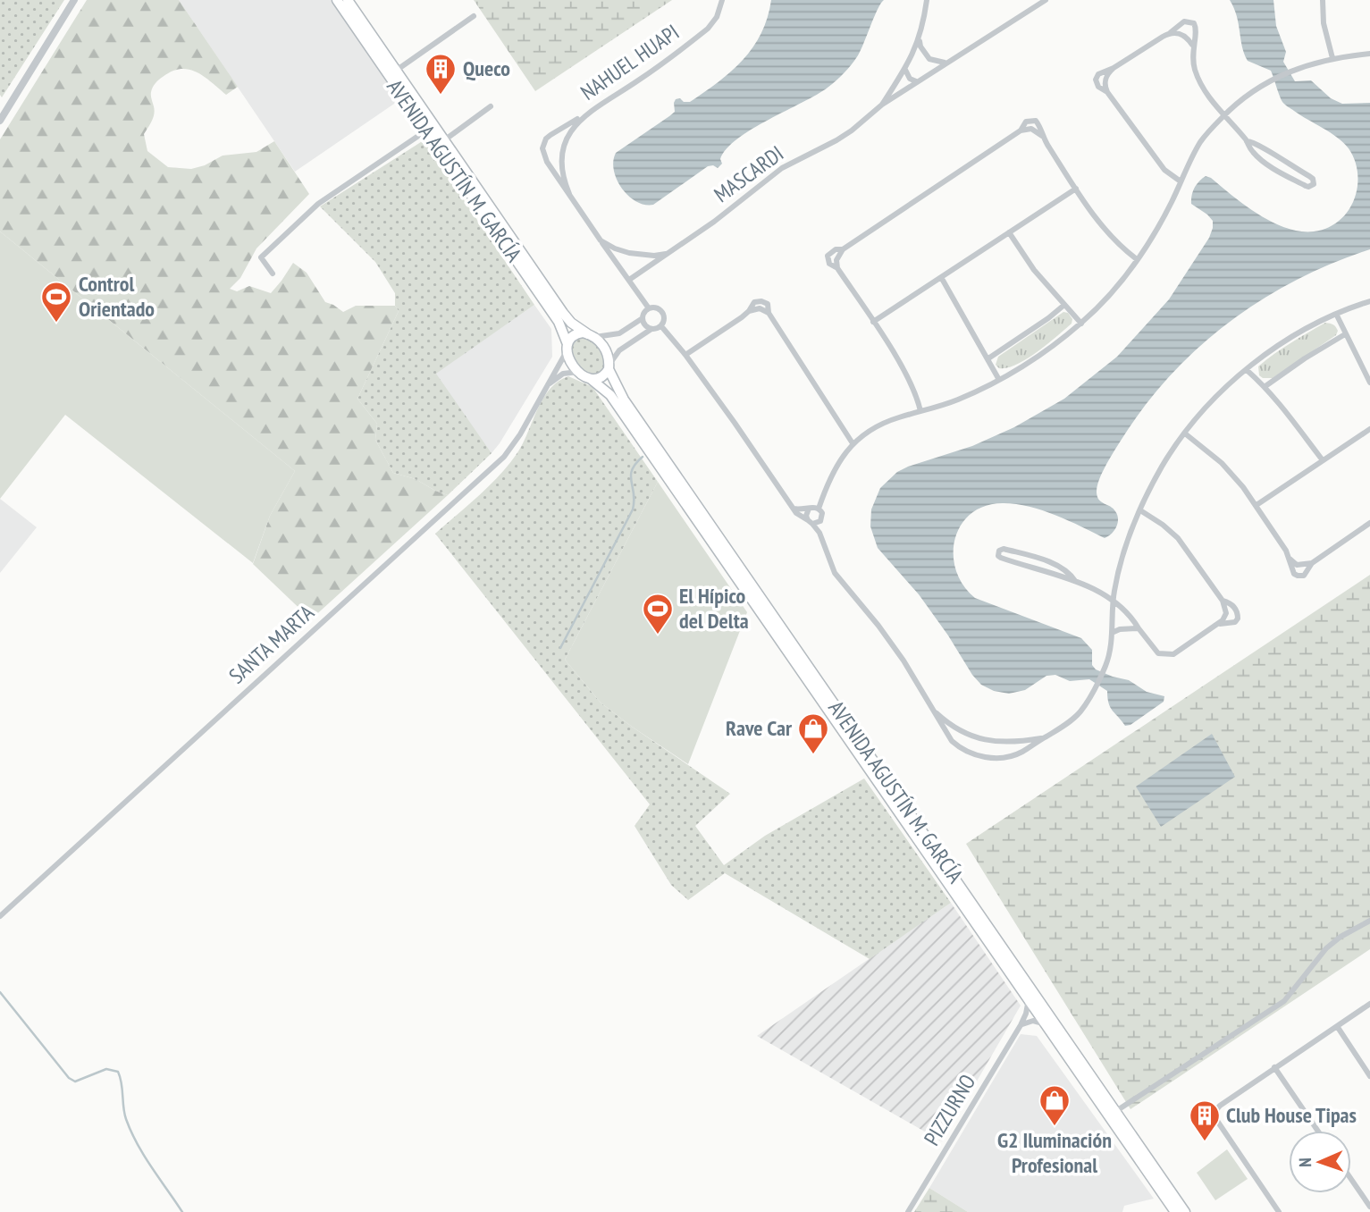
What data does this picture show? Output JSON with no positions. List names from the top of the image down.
{
  "streets": {
    "main road": ["AVENIDA AGUSTÍN M. GARCÍA"],
    "street": [
      "NAHUEL HUAPI",
      "MASCARDI",
      "SANTA MARTA",
      "PIZZURNO"
    ]
  },
  "crossings": [
    ["AVENIDA AGUSTÍN M. GARCÍA", "SANTA MARTA"],
    ["AVENIDA AGUSTÍN M. GARCÍA", "PIZZURNO"]
  ],
  "places": {
    "building": ["Queco", "Club House Tipas"],
    "sports": ["Control Orientado", "El Hípico del Delta"],
    "shop": ["Rave Car", "G2 Iluminación Profesional"]
  },
  "north": "left"
}
